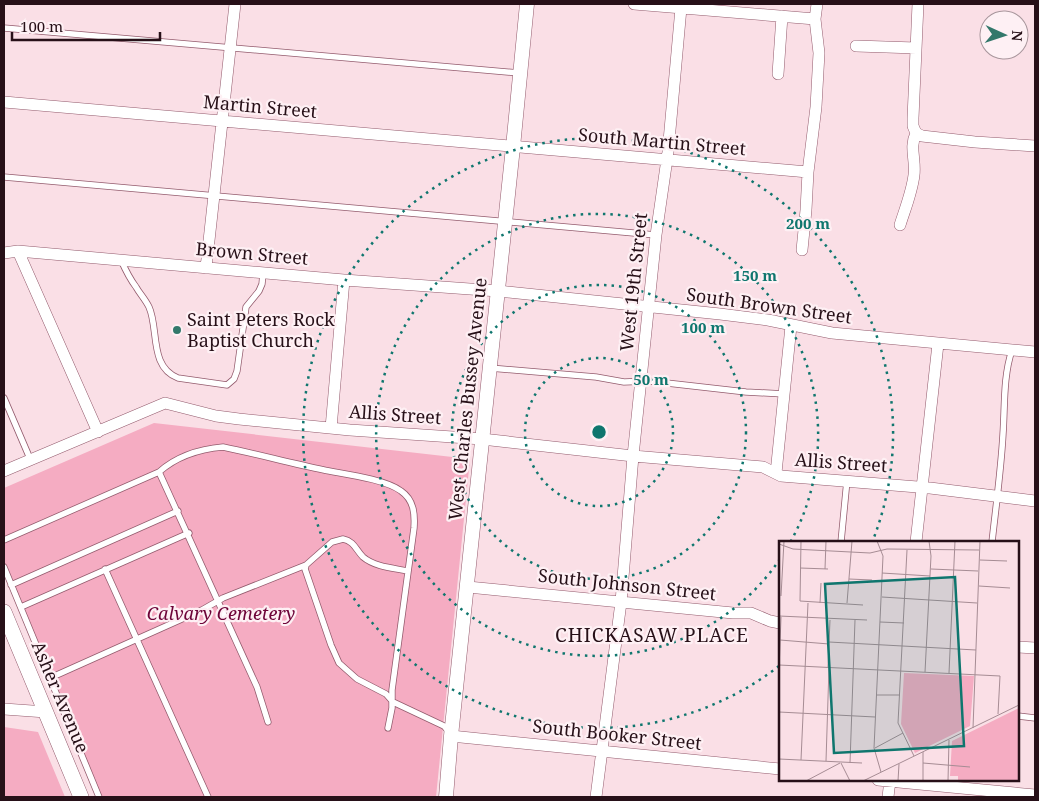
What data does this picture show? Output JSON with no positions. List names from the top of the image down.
{
  "streets": {
    "main road": ["Asher Avenue"],
    "street": [
      "Martin Street",
      "South Martin Street",
      "Brown Street",
      "West 19th Street",
      "South Brown Street",
      "West Charles Bussey Avenue",
      "Allis Street",
      "South Johnson Street",
      "South Booker Street"
    ]
  },
  "crossings": [
    ["Martin Street", "South Martin Street"],
    ["Martin Street", "West Charles Bussey Avenue"],
    ["South Martin Street", "West 19th Street"],
    ["South Martin Street", "West Charles Bussey Avenue"],
    ["Brown Street", "South Brown Street"],
    ["Brown Street", "West Charles Bussey Avenue"],
    ["West 19th Street", "South Brown Street"],
    ["West 19th Street", "Allis Street"],
    ["West 19th Street", "South Johnson Street"],
    ["West 19th Street", "South Booker Street"],
    ["South Brown Street", "West Charles Bussey Avenue"],
    ["West Charles Bussey Avenue", "Allis Street"],
    ["West Charles Bussey Avenue", "South Johnson Street"],
    ["West Charles Bussey Avenue", "South Booker Street"]
  ],
  "districts": ["CHICKASAW PLACE"],
  "parks": ["Calvary Cemetery"],
  "places": ["Saint Peters Rock Baptist Church"],
  "scale_bar": "100 m",
  "north": "right",
  "rings": [
    "200 m",
    "150 m",
    "100 m",
    "50 m"
  ]
}
